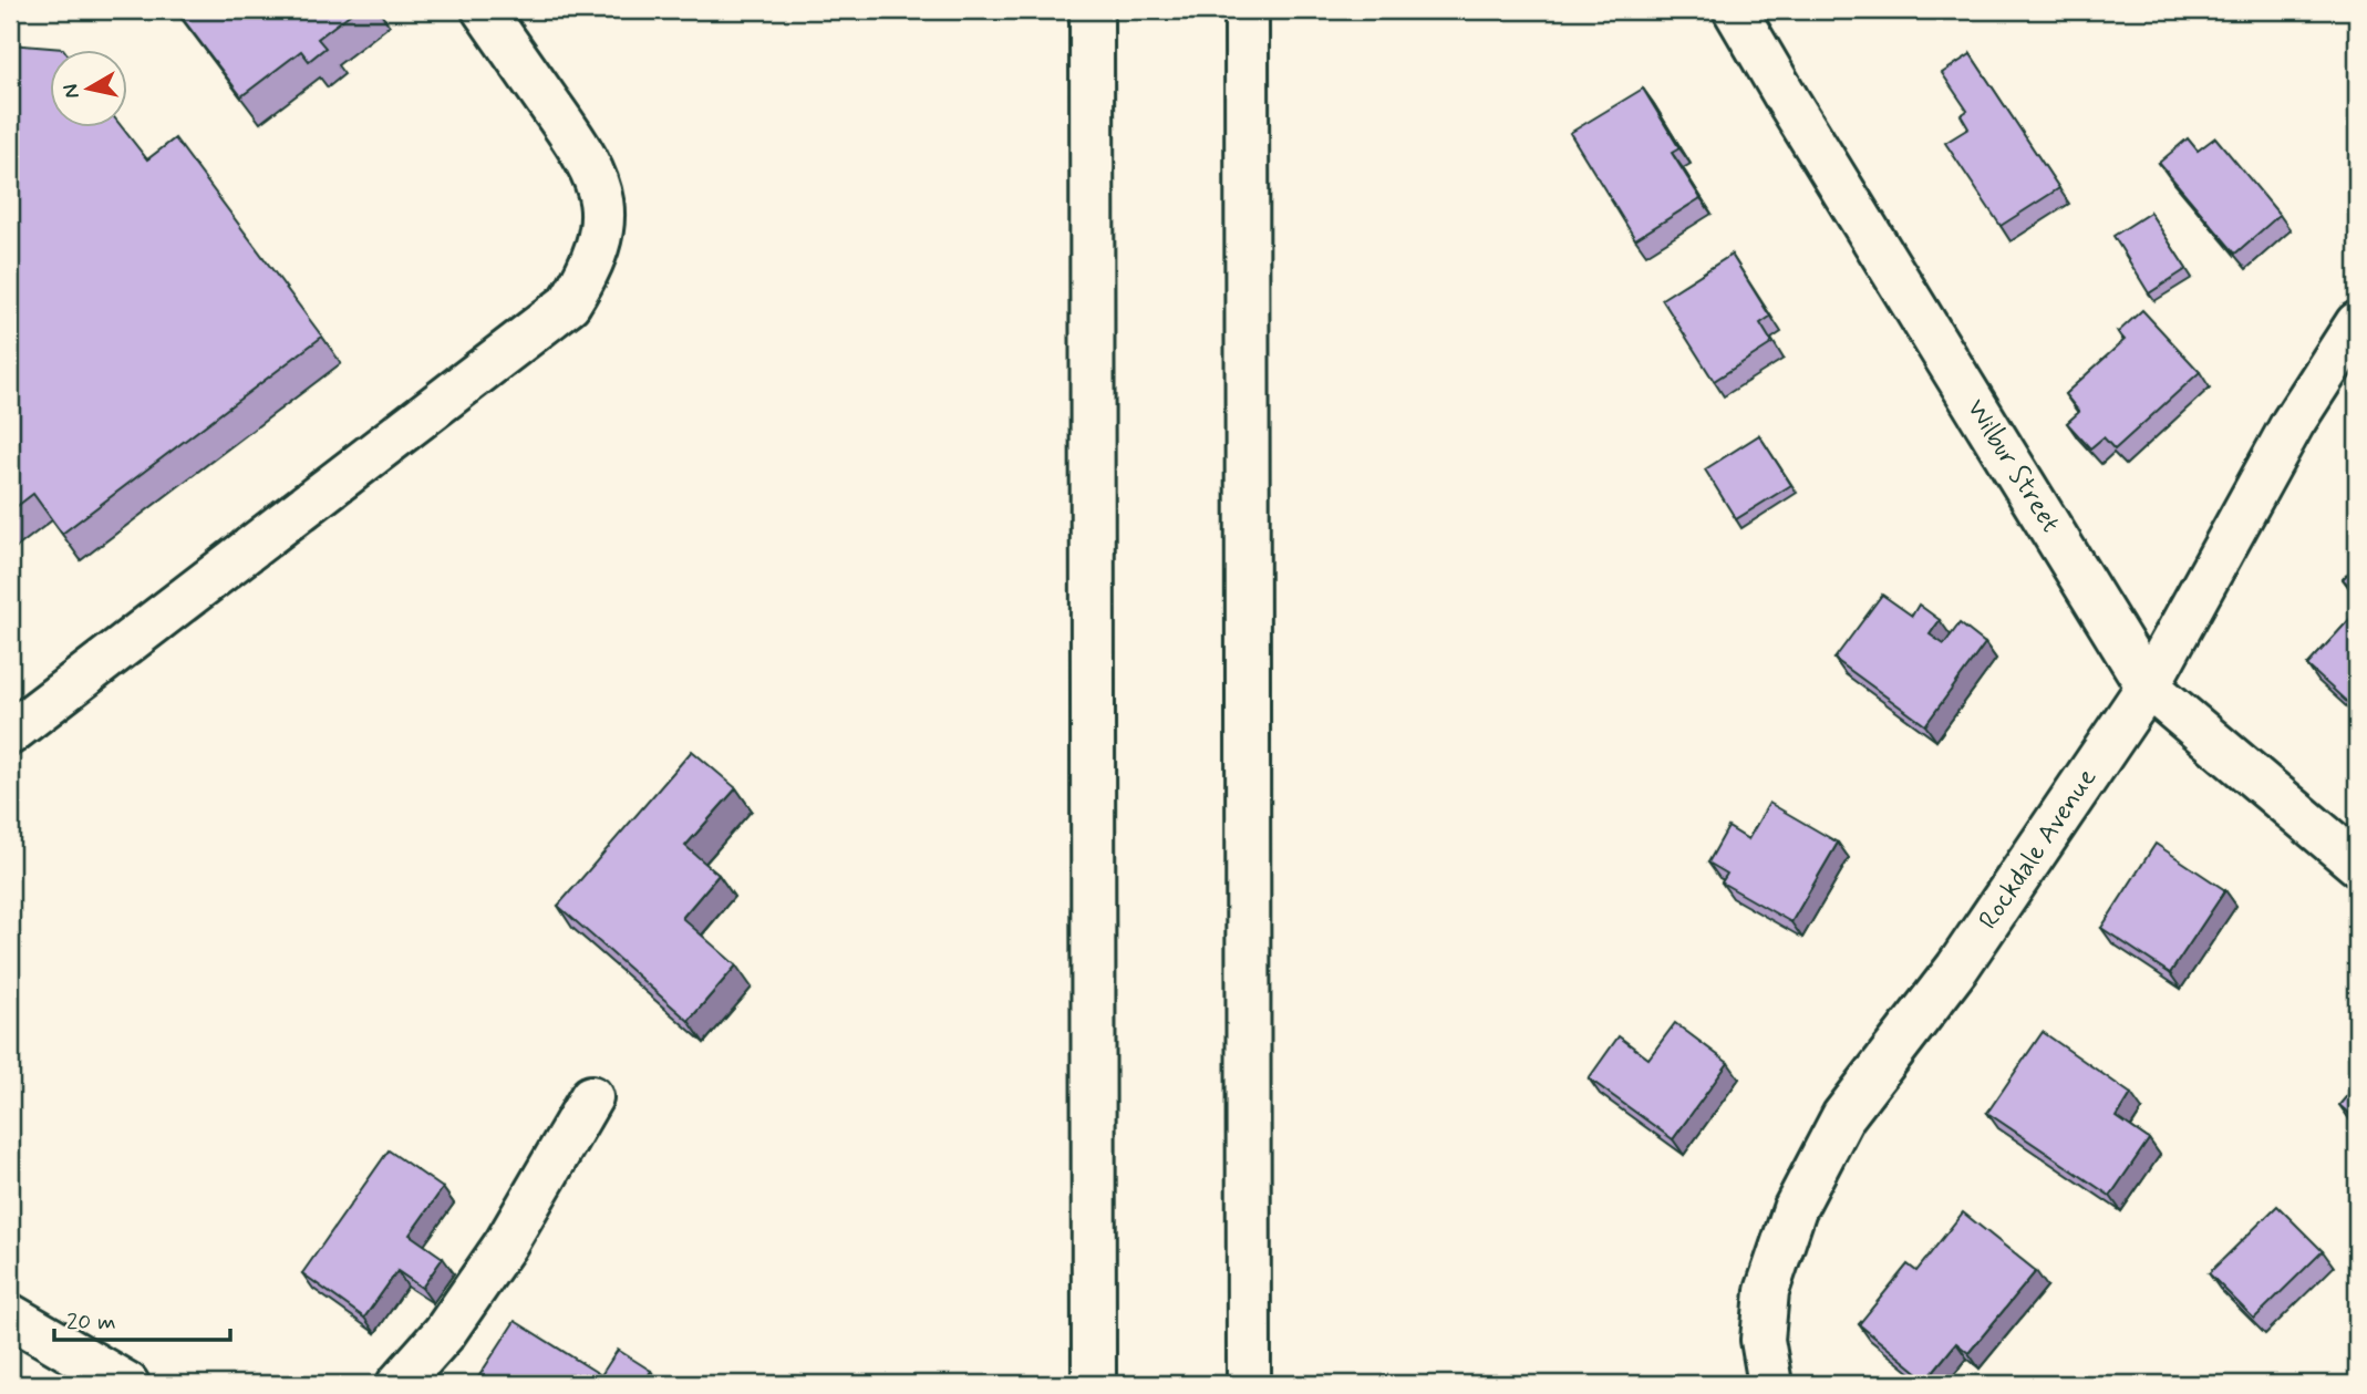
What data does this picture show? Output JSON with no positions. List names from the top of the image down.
{
  "streets": {
    "main road": ["Wilbur Street", "Rockdale Avenue"]
  },
  "crossings": [
    ["Wilbur Street", "Rockdale Avenue"]
  ],
  "scale_bar": "20 m",
  "north": "left"
}
